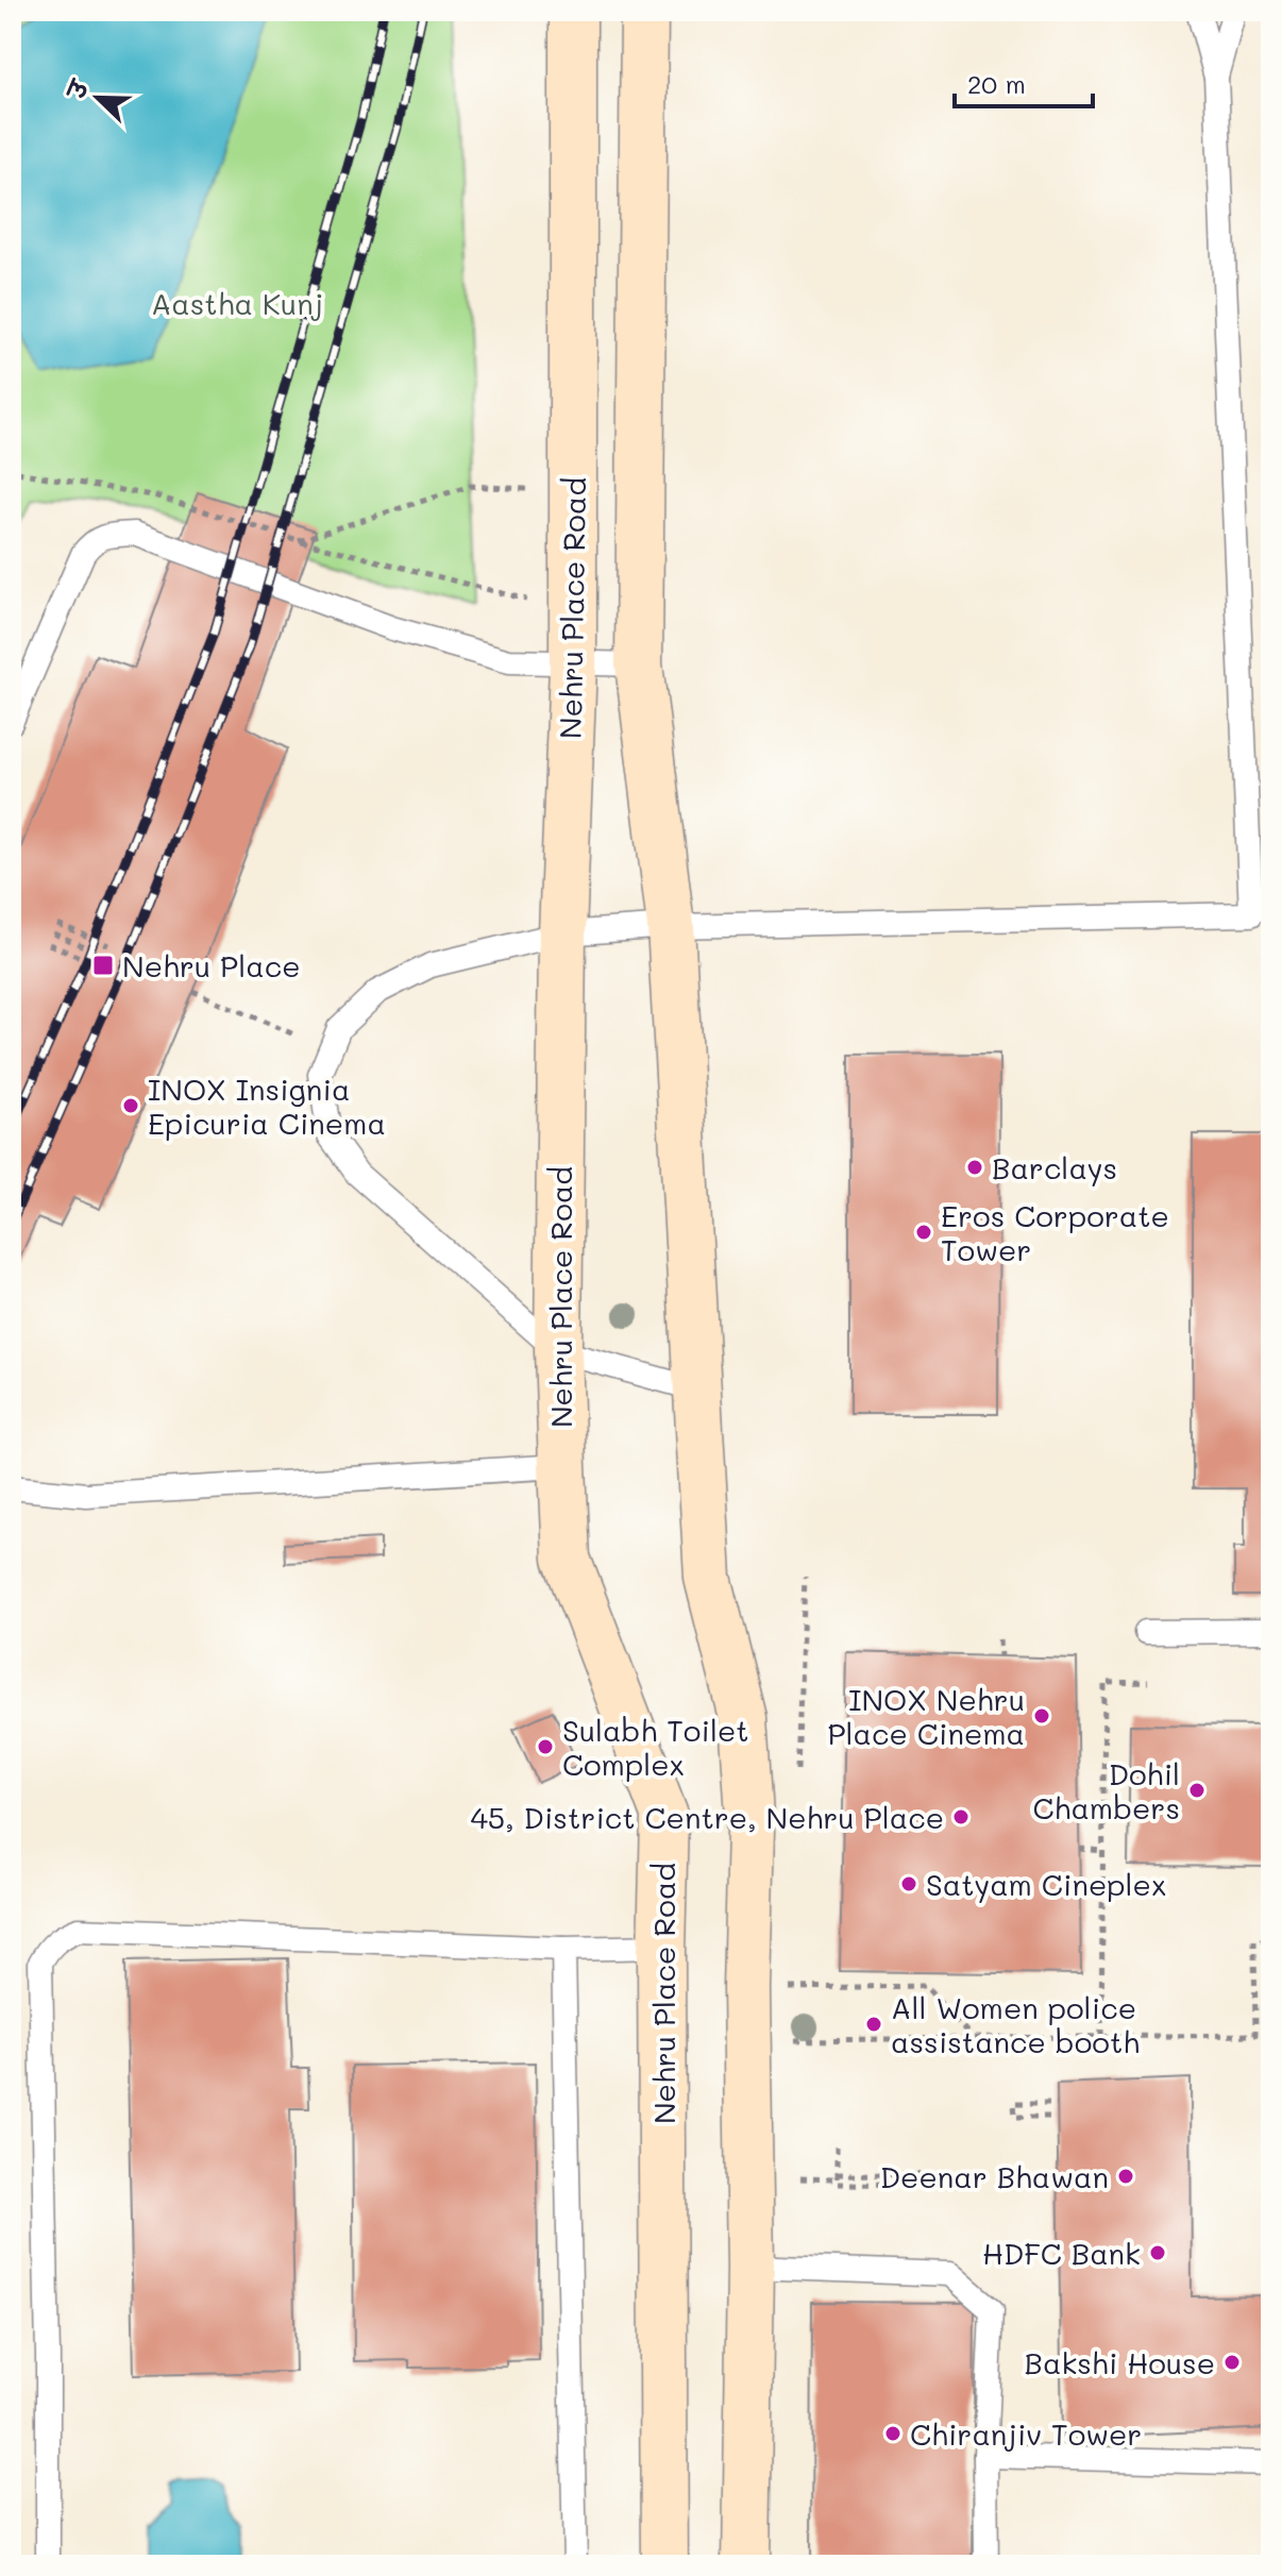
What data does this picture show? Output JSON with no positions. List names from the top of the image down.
{
  "streets": {
    "street": ["Nehru Place Road"]
  },
  "parks": ["Aastha Kunj"],
  "places": {
    "transit": ["Nehru Place"],
    "other": [
      "INOX Insignia Epicuria Cinema",
      "Barclays",
      "Eros Corporate Tower",
      "INOX Nehru Place Cinema",
      "Sulabh Toilet Complex",
      "Dohil Chambers",
      "45, District Centre, Nehru Place",
      "Satyam Cineplex",
      "All Women police assistance booth",
      "Deenar Bhawan",
      "HDFC Bank",
      "Bakshi House",
      "Chiranjiv Tower"
    ]
  },
  "scale_bar": "20 m",
  "north": "top left"
}
